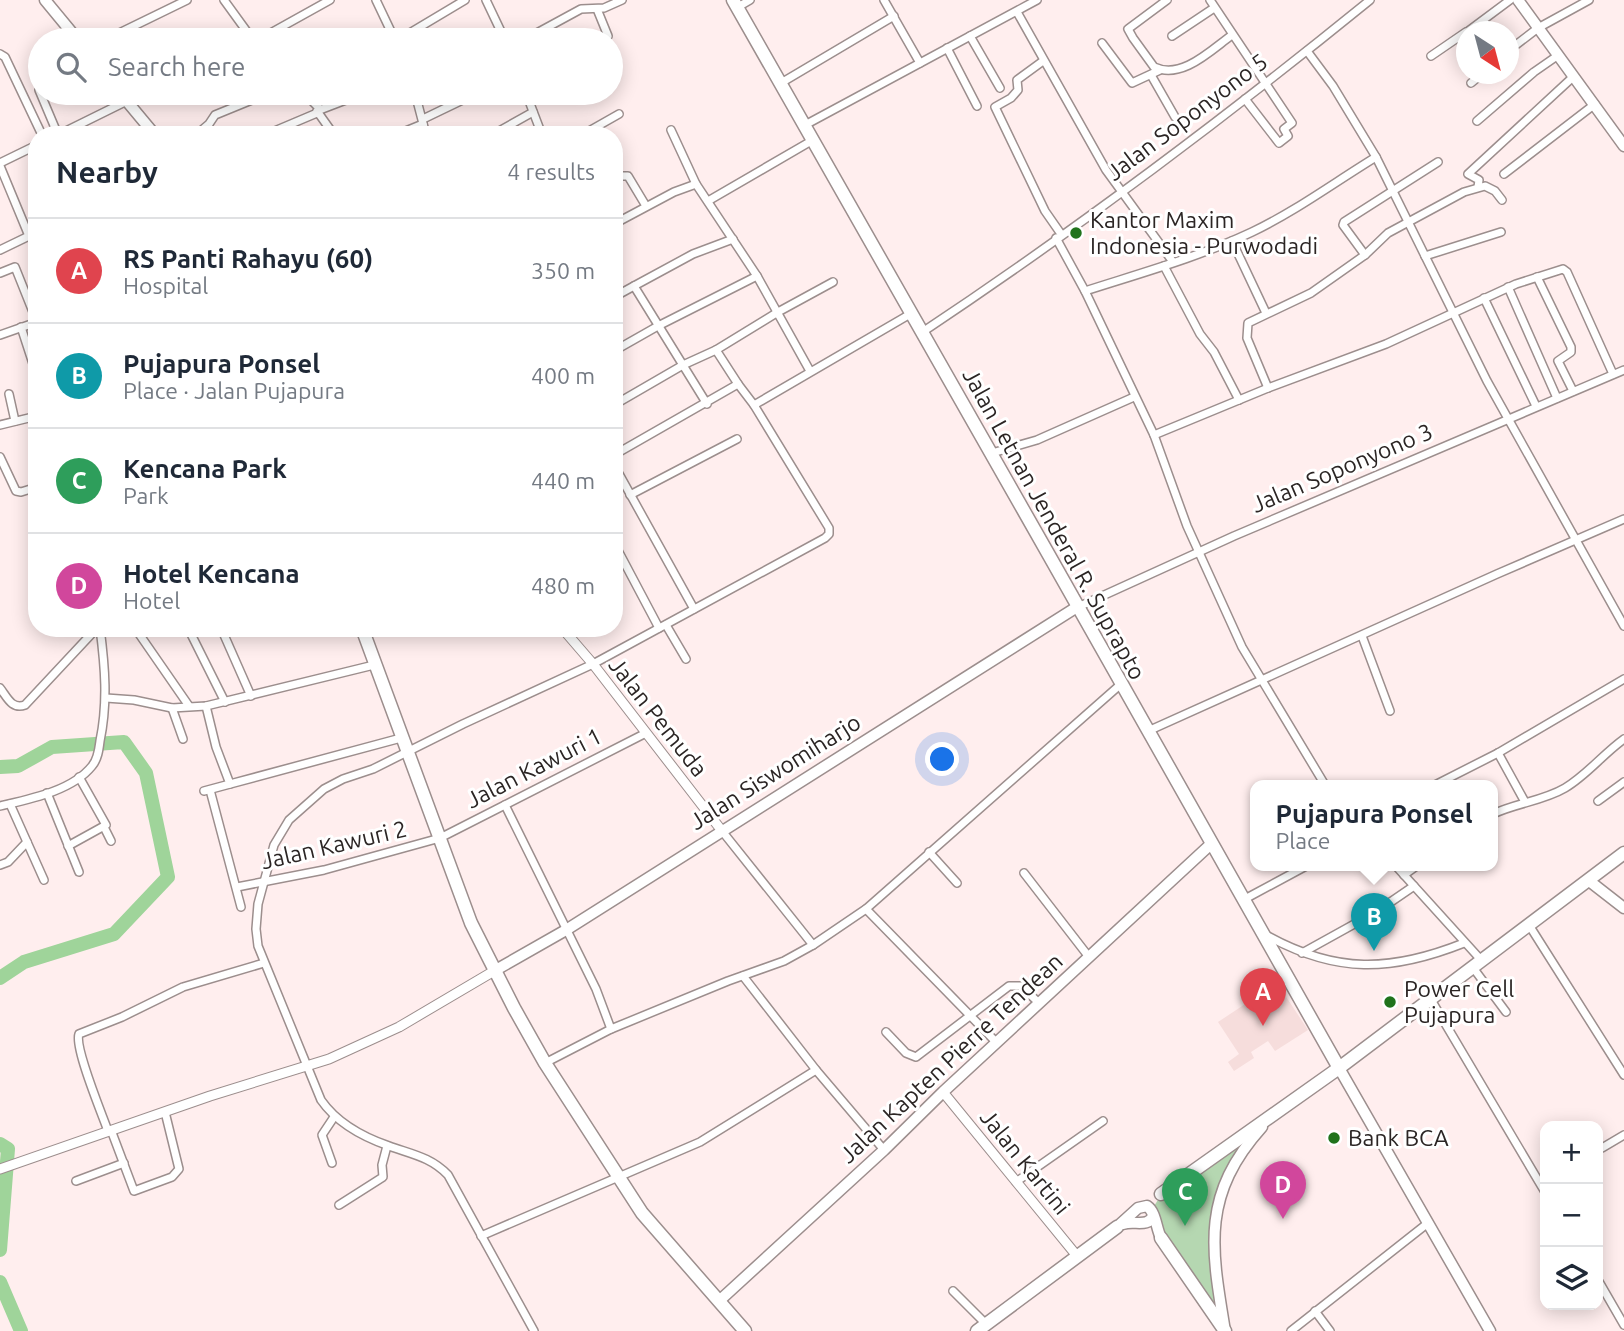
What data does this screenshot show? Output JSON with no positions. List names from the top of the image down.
{
  "streets": {
    "main road": ["Jalan Letnan Jenderal R. Suprapto", "Jalan Siswomiharjo", "Jalan Kapten Pierre Tendean"],
    "street": [
      "Jalan Soponyono 5",
      "Jalan Soponyono 3",
      "Jalan Pemuda",
      "Jalan Kawuri 1",
      "Jalan Kawuri 2",
      "Jalan Kartini"
    ]
  },
  "crossings": [
    ["Jalan Soponyono 5", "Jalan Letnan Jenderal R. Suprapto"],
    ["Jalan Soponyono 3", "Jalan Letnan Jenderal R. Suprapto"],
    ["Jalan Soponyono 3", "Jalan Siswomiharjo"],
    ["Jalan Letnan Jenderal R. Suprapto", "Jalan Siswomiharjo"],
    ["Jalan Letnan Jenderal R. Suprapto", "Jalan Kapten Pierre Tendean"],
    ["Jalan Pemuda", "Jalan Kawuri 1"],
    ["Jalan Pemuda", "Jalan Siswomiharjo"],
    ["Jalan Kawuri 1", "Jalan Kawuri 2"],
    ["Jalan Kapten Pierre Tendean", "Jalan Kartini"]
  ],
  "places": ["Kantor Maxim Indonesia - Purwodadi", "Power Cell Pujapura", "Bank BCA"],
  "north": "bottom right",
  "page": {
    "search": "Search here",
    "heading": ["Nearby", "4 results"],
    "list": [
      {
        "mark": "A",
        "name": "RS Panti Rahayu (60)",
        "note": "Hospital",
        "value": "350 m"
      },
      {
        "mark": "B",
        "name": "Pujapura Ponsel",
        "note": "Place · Jalan Pujapura",
        "value": "400 m"
      },
      {
        "mark": "C",
        "name": "Kencana Park",
        "note": "Park",
        "value": "440 m"
      },
      {
        "mark": "D",
        "name": "Hotel Kencana",
        "note": "Hotel",
        "value": "480 m"
      }
    ],
    "popup": ["Pujapura Ponsel", "Place"],
    "pins": [
      "B",
      "A",
      "D",
      "C"
    ],
    "map_buttons": ["+", "−"]
  }
}
